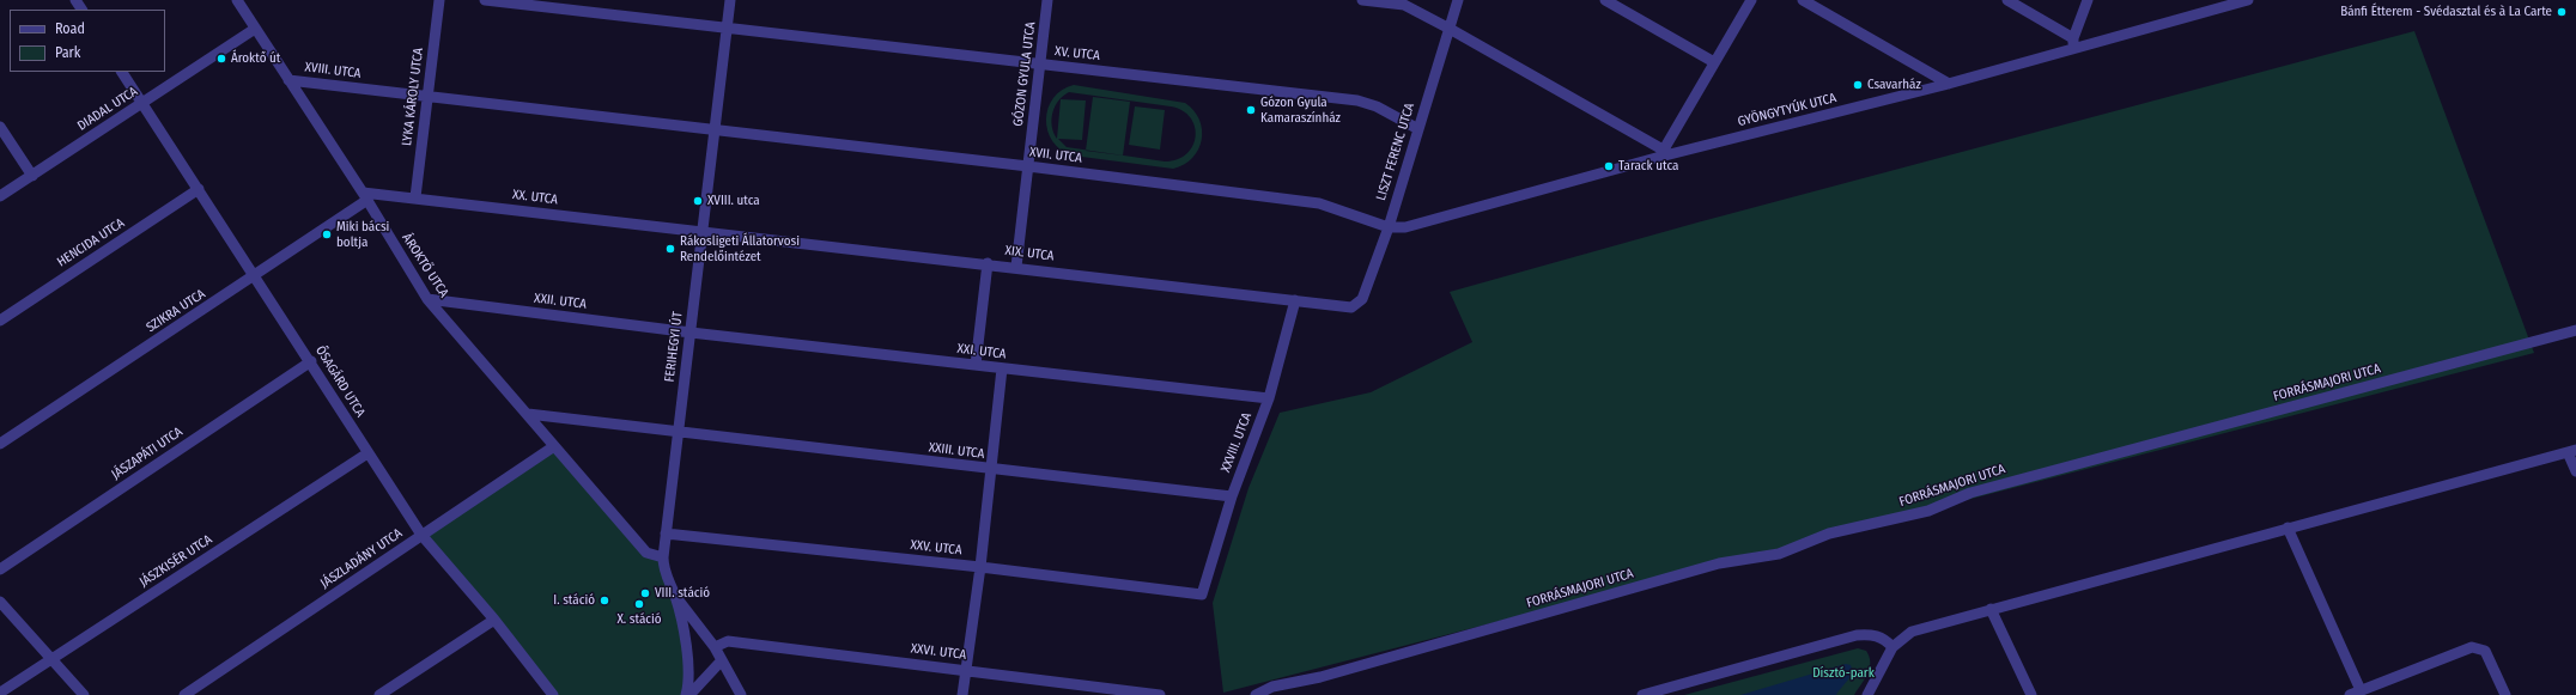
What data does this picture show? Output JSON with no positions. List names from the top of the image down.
{
  "streets": {
    "street": [
      "XV. UTCA",
      "XVIII. UTCA",
      "GÓZON GYULA UTCA",
      "LYKA KÁROLY UTCA",
      "DIADAL UTCA",
      "GYÖNGYTYÚK UTCA",
      "LISZT FERENC UTCA",
      "XVII. UTCA",
      "XX. UTCA",
      "HENCIDA UTCA",
      "XIX. UTCA",
      "ÁROKTŐ UTCA",
      "XXII. UTCA",
      "SZIKRA UTCA",
      "FERIHEGYI ÚT",
      "XXI. UTCA",
      "ŐSAGÁRD UTCA",
      "FORRÁSMAJORI UTCA",
      "XXVIII. UTCA",
      "XXIII. UTCA",
      "JÁSZAPÁTI UTCA",
      "XXV. UTCA",
      "JÁSZLADÁNY UTCA",
      "JÁSZKISÉR UTCA",
      "XXVI. UTCA"
    ]
  },
  "crossings": [
    ["XV. UTCA", "GÓZON GYULA UTCA"],
    ["XV. UTCA", "LISZT FERENC UTCA"],
    ["XV. UTCA", "FERIHEGYI ÚT"],
    ["XVIII. UTCA", "LYKA KÁROLY UTCA"],
    ["XVIII. UTCA", "XVII. UTCA"],
    ["XVIII. UTCA", "ÁROKTŐ UTCA"],
    ["XVIII. UTCA", "FERIHEGYI ÚT"],
    ["GÓZON GYULA UTCA", "XVII. UTCA"],
    ["GÓZON GYULA UTCA", "XIX. UTCA"],
    ["LYKA KÁROLY UTCA", "XX. UTCA"],
    ["DIADAL UTCA", "ÁROKTŐ UTCA"],
    ["DIADAL UTCA", "ŐSAGÁRD UTCA"],
    ["GYÖNGYTYÚK UTCA", "LISZT FERENC UTCA"],
    ["GYÖNGYTYÚK UTCA", "XVII. UTCA"],
    ["LISZT FERENC UTCA", "XVII. UTCA"],
    ["LISZT FERENC UTCA", "XIX. UTCA"],
    ["XVII. UTCA", "FERIHEGYI ÚT"],
    ["XX. UTCA", "XIX. UTCA"],
    ["XX. UTCA", "ÁROKTŐ UTCA"],
    ["XX. UTCA", "SZIKRA UTCA"],
    ["XX. UTCA", "FERIHEGYI ÚT"],
    ["HENCIDA UTCA", "ŐSAGÁRD UTCA"],
    ["XIX. UTCA", "FERIHEGYI ÚT"],
    ["XIX. UTCA", "XXVIII. UTCA"],
    ["ÁROKTŐ UTCA", "XXII. UTCA"],
    ["ÁROKTŐ UTCA", "SZIKRA UTCA"],
    ["ÁROKTŐ UTCA", "FERIHEGYI ÚT"],
    ["ÁROKTŐ UTCA", "XXIII. UTCA"],
    ["ÁROKTŐ UTCA", "JÁSZLADÁNY UTCA"],
    ["XXII. UTCA", "FERIHEGYI ÚT"],
    ["XXII. UTCA", "XXI. UTCA"],
    ["SZIKRA UTCA", "ŐSAGÁRD UTCA"],
    ["FERIHEGYI ÚT", "XXI. UTCA"],
    ["FERIHEGYI ÚT", "XXIII. UTCA"],
    ["FERIHEGYI ÚT", "XXV. UTCA"],
    ["XXI. UTCA", "XXVIII. UTCA"],
    ["ŐSAGÁRD UTCA", "JÁSZAPÁTI UTCA"],
    ["ŐSAGÁRD UTCA", "JÁSZLADÁNY UTCA"],
    ["ŐSAGÁRD UTCA", "JÁSZKISÉR UTCA"],
    ["XXVIII. UTCA", "XXIII. UTCA"],
    ["XXVIII. UTCA", "XXV. UTCA"]
  ],
  "parks": ["Dísztó-park"],
  "places": [
    "Bánfi Étterem - Svédasztal és à La Carte",
    "Ároktő út",
    "Csavarház",
    "Gózon Gyula Kamaraszínház",
    "Tarack utca",
    "XVIII. utca",
    "Miki bácsi boltja",
    "Rákosligeti Állatorvosi Rendelőintézet",
    "VIII. stáció",
    "I. stáció",
    "X. stáció"
  ],
  "legend": ["Road", "Park"]
}
